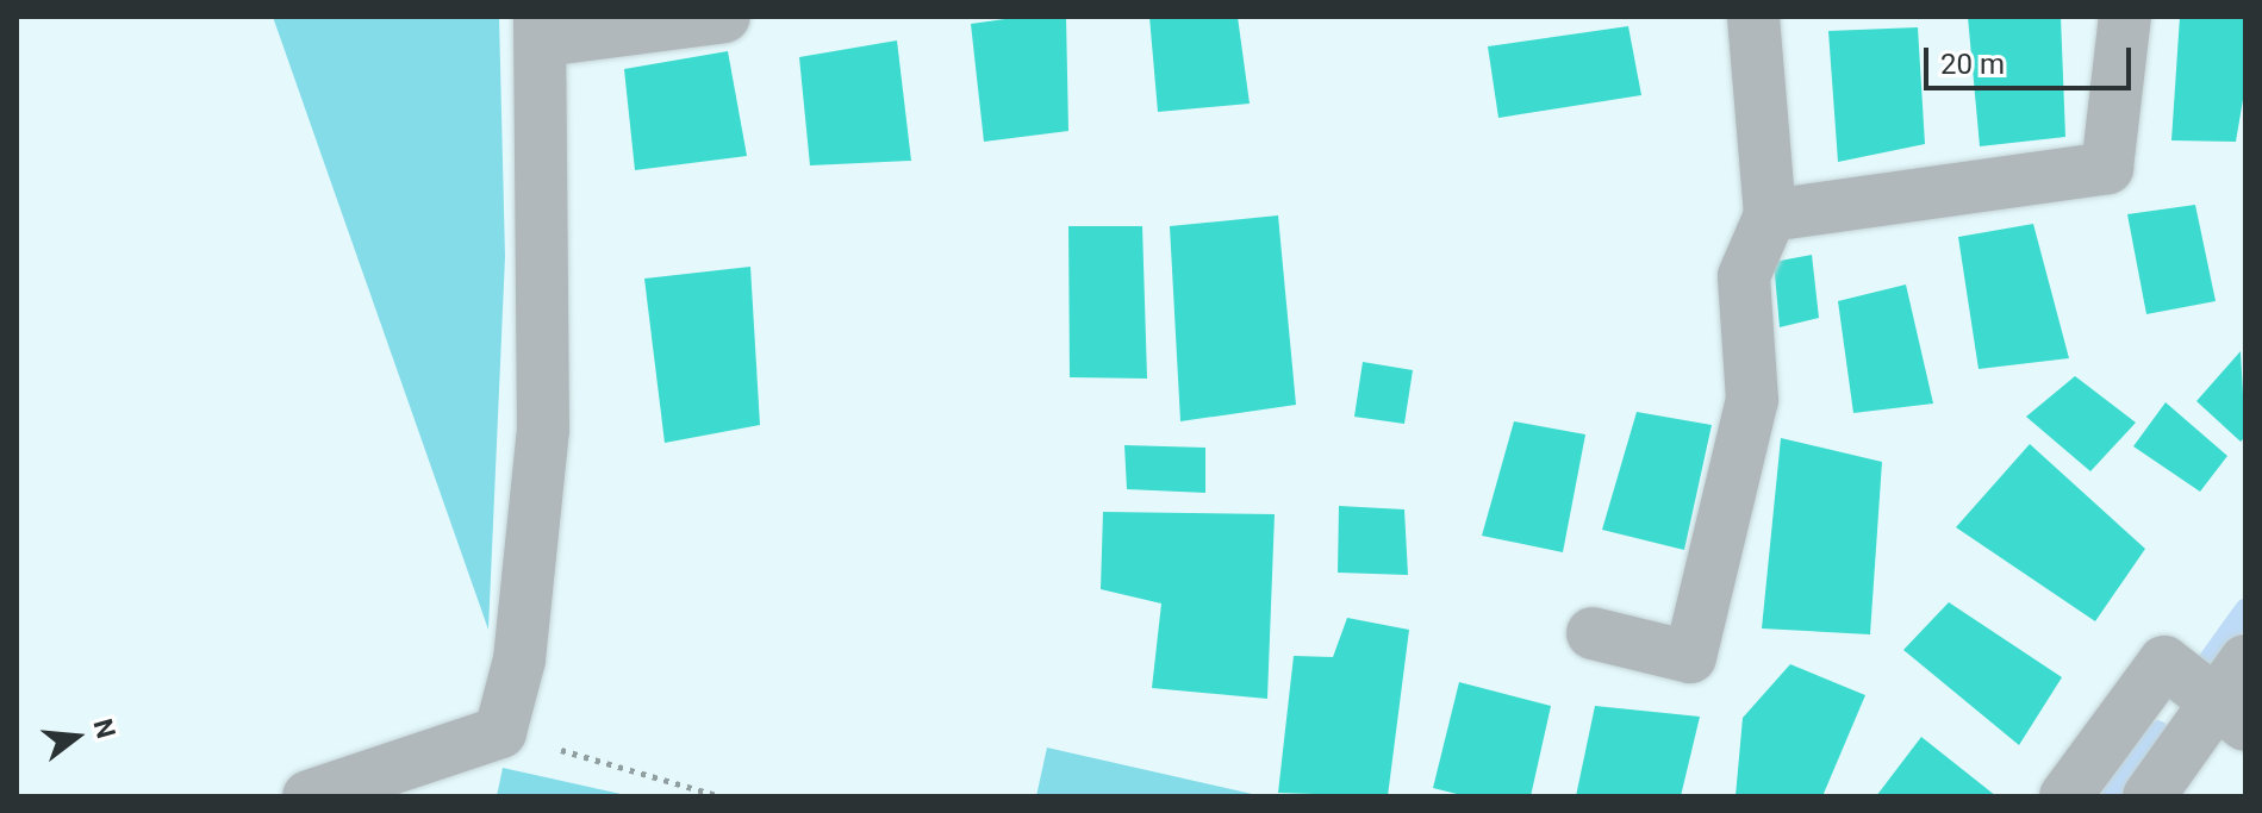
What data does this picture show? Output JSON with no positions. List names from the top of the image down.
{
  "scale_bar": "20 m",
  "north": "right"
}
